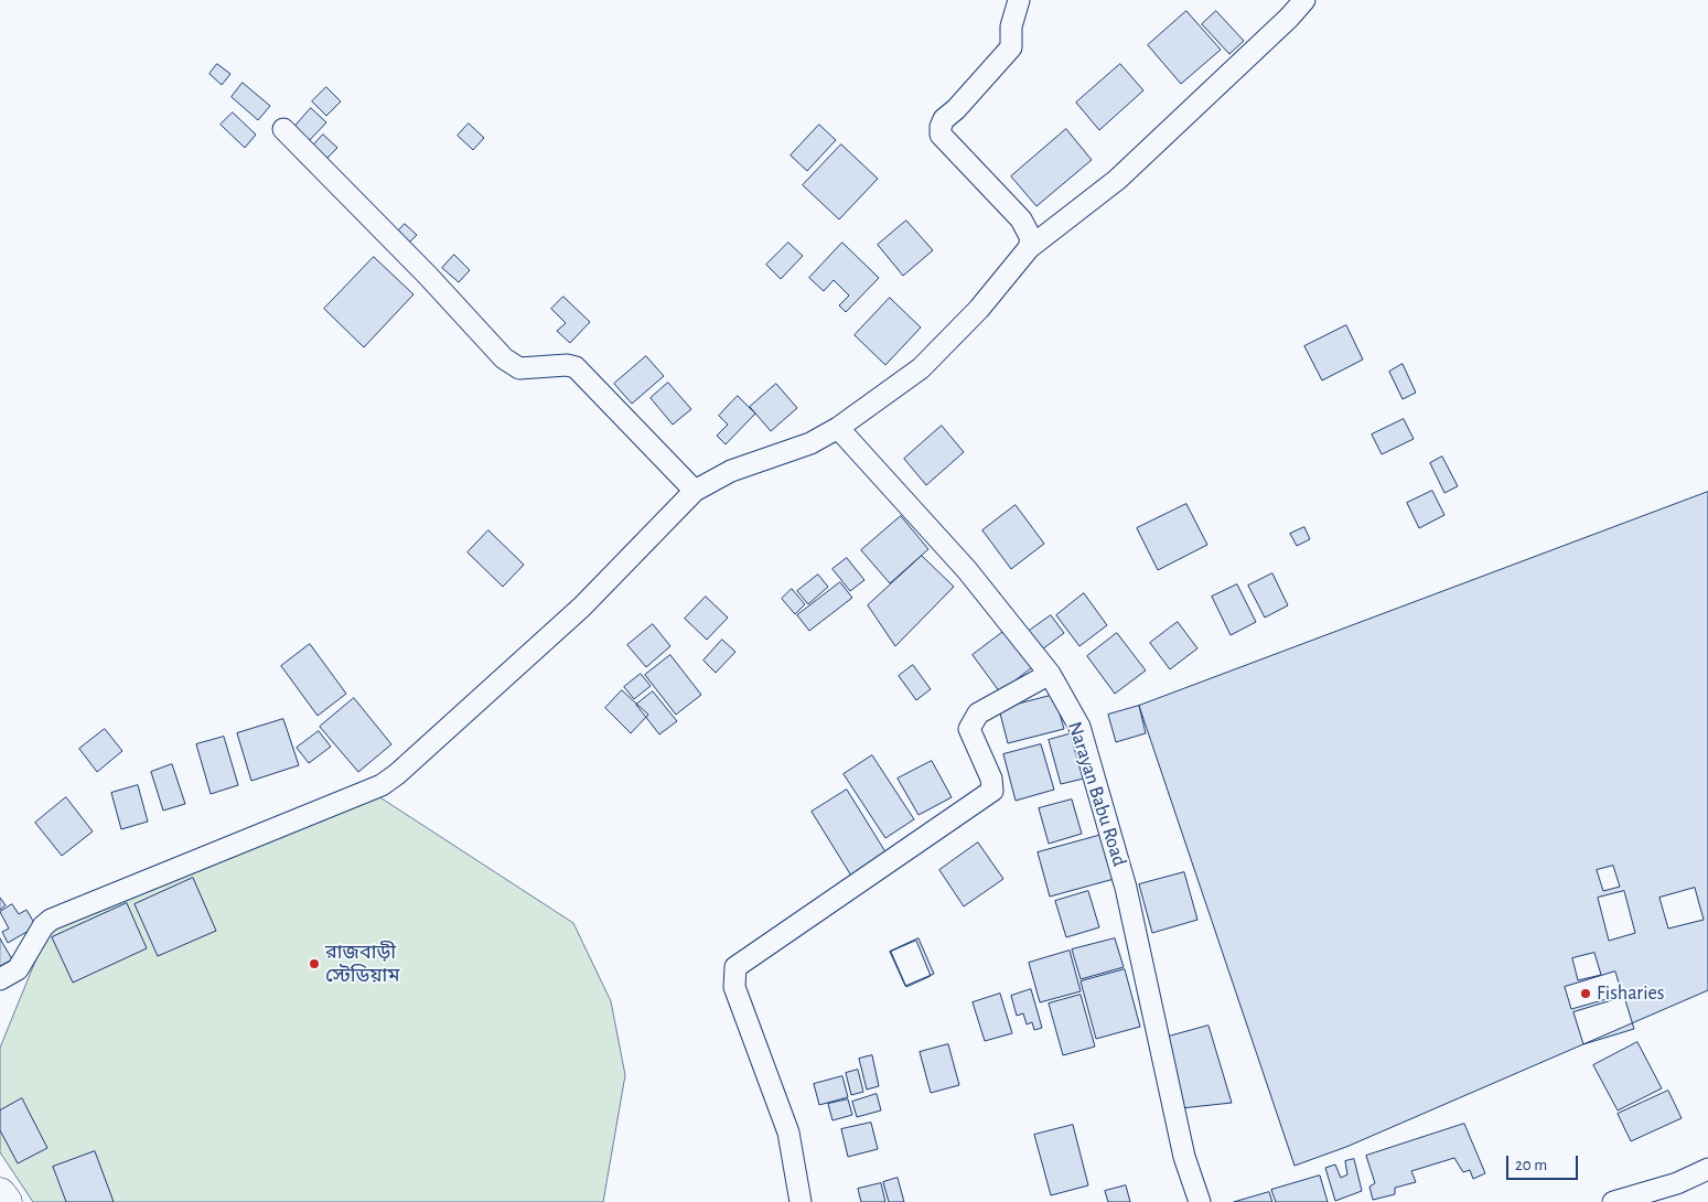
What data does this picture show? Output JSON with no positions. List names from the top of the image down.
{
  "streets": {
    "street": ["Narayan Babu Road"]
  },
  "places": ["রাজবাড়ী স্টেডিয়াম", "Fisharies"],
  "scale_bar": "20 m"
}
